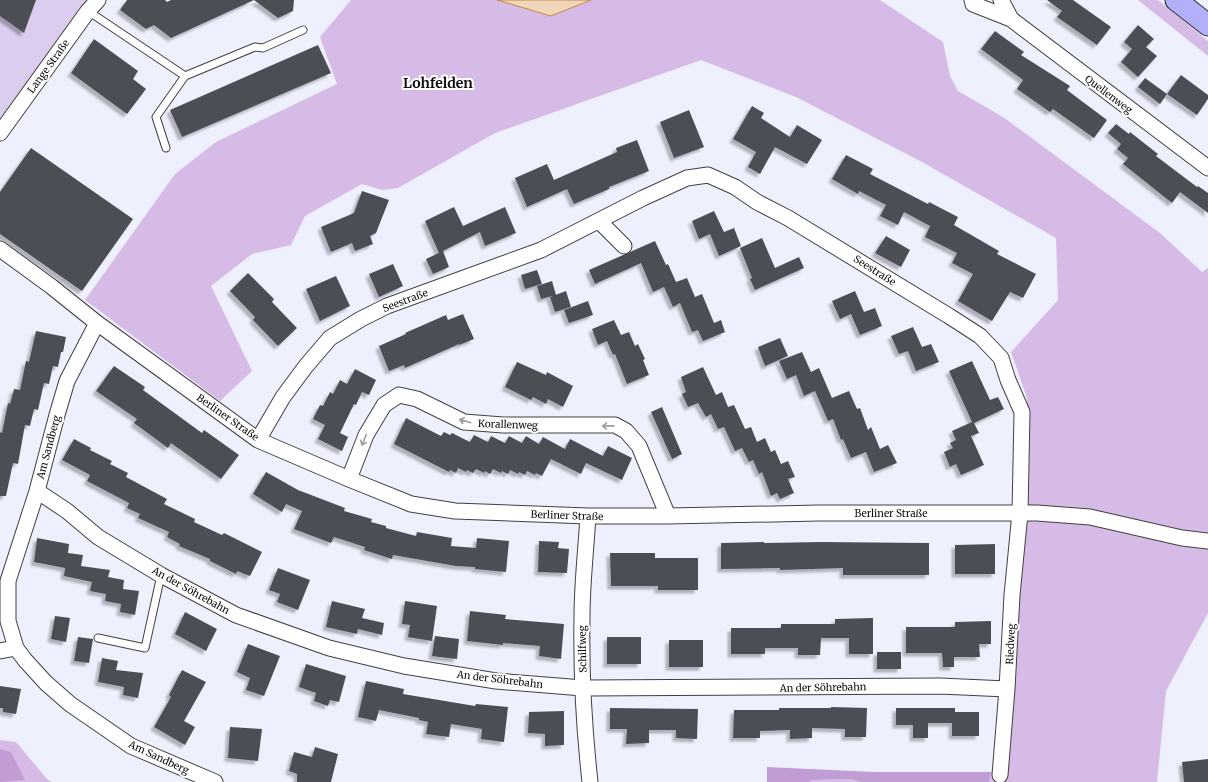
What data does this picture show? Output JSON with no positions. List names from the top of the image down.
{
  "streets": {
    "street": [
      "Lange Straße",
      "Quellenweg",
      "Seestraße",
      "Berliner Straße",
      "Korallenweg",
      "Am Sandberg",
      "An der Söhrebahn",
      "Riedweg",
      "Schilfweg"
    ]
  },
  "crossings": [
    ["Seestraße", "Berliner Straße"],
    ["Seestraße", "Riedweg"],
    ["Berliner Straße", "Korallenweg"],
    ["Berliner Straße", "Am Sandberg"],
    ["Berliner Straße", "Riedweg"],
    ["Berliner Straße", "Schilfweg"],
    ["Am Sandberg", "An der Söhrebahn"],
    ["An der Söhrebahn", "Riedweg"],
    ["An der Söhrebahn", "Schilfweg"]
  ],
  "districts": ["Lohfelden"]
}
